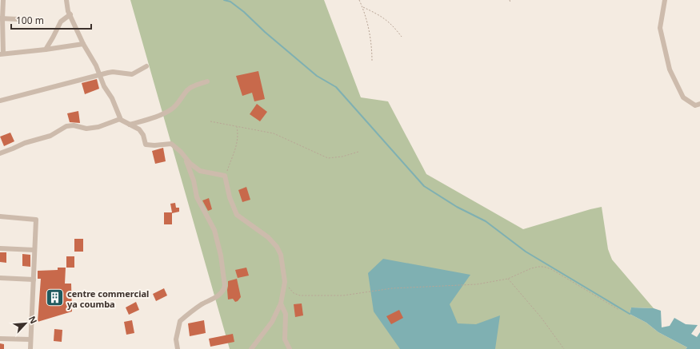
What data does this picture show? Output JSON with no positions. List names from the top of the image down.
{
  "places": {
    "building": ["centre commercial ya coumba"]
  },
  "scale_bar": "100 m",
  "north": "top right"
}
